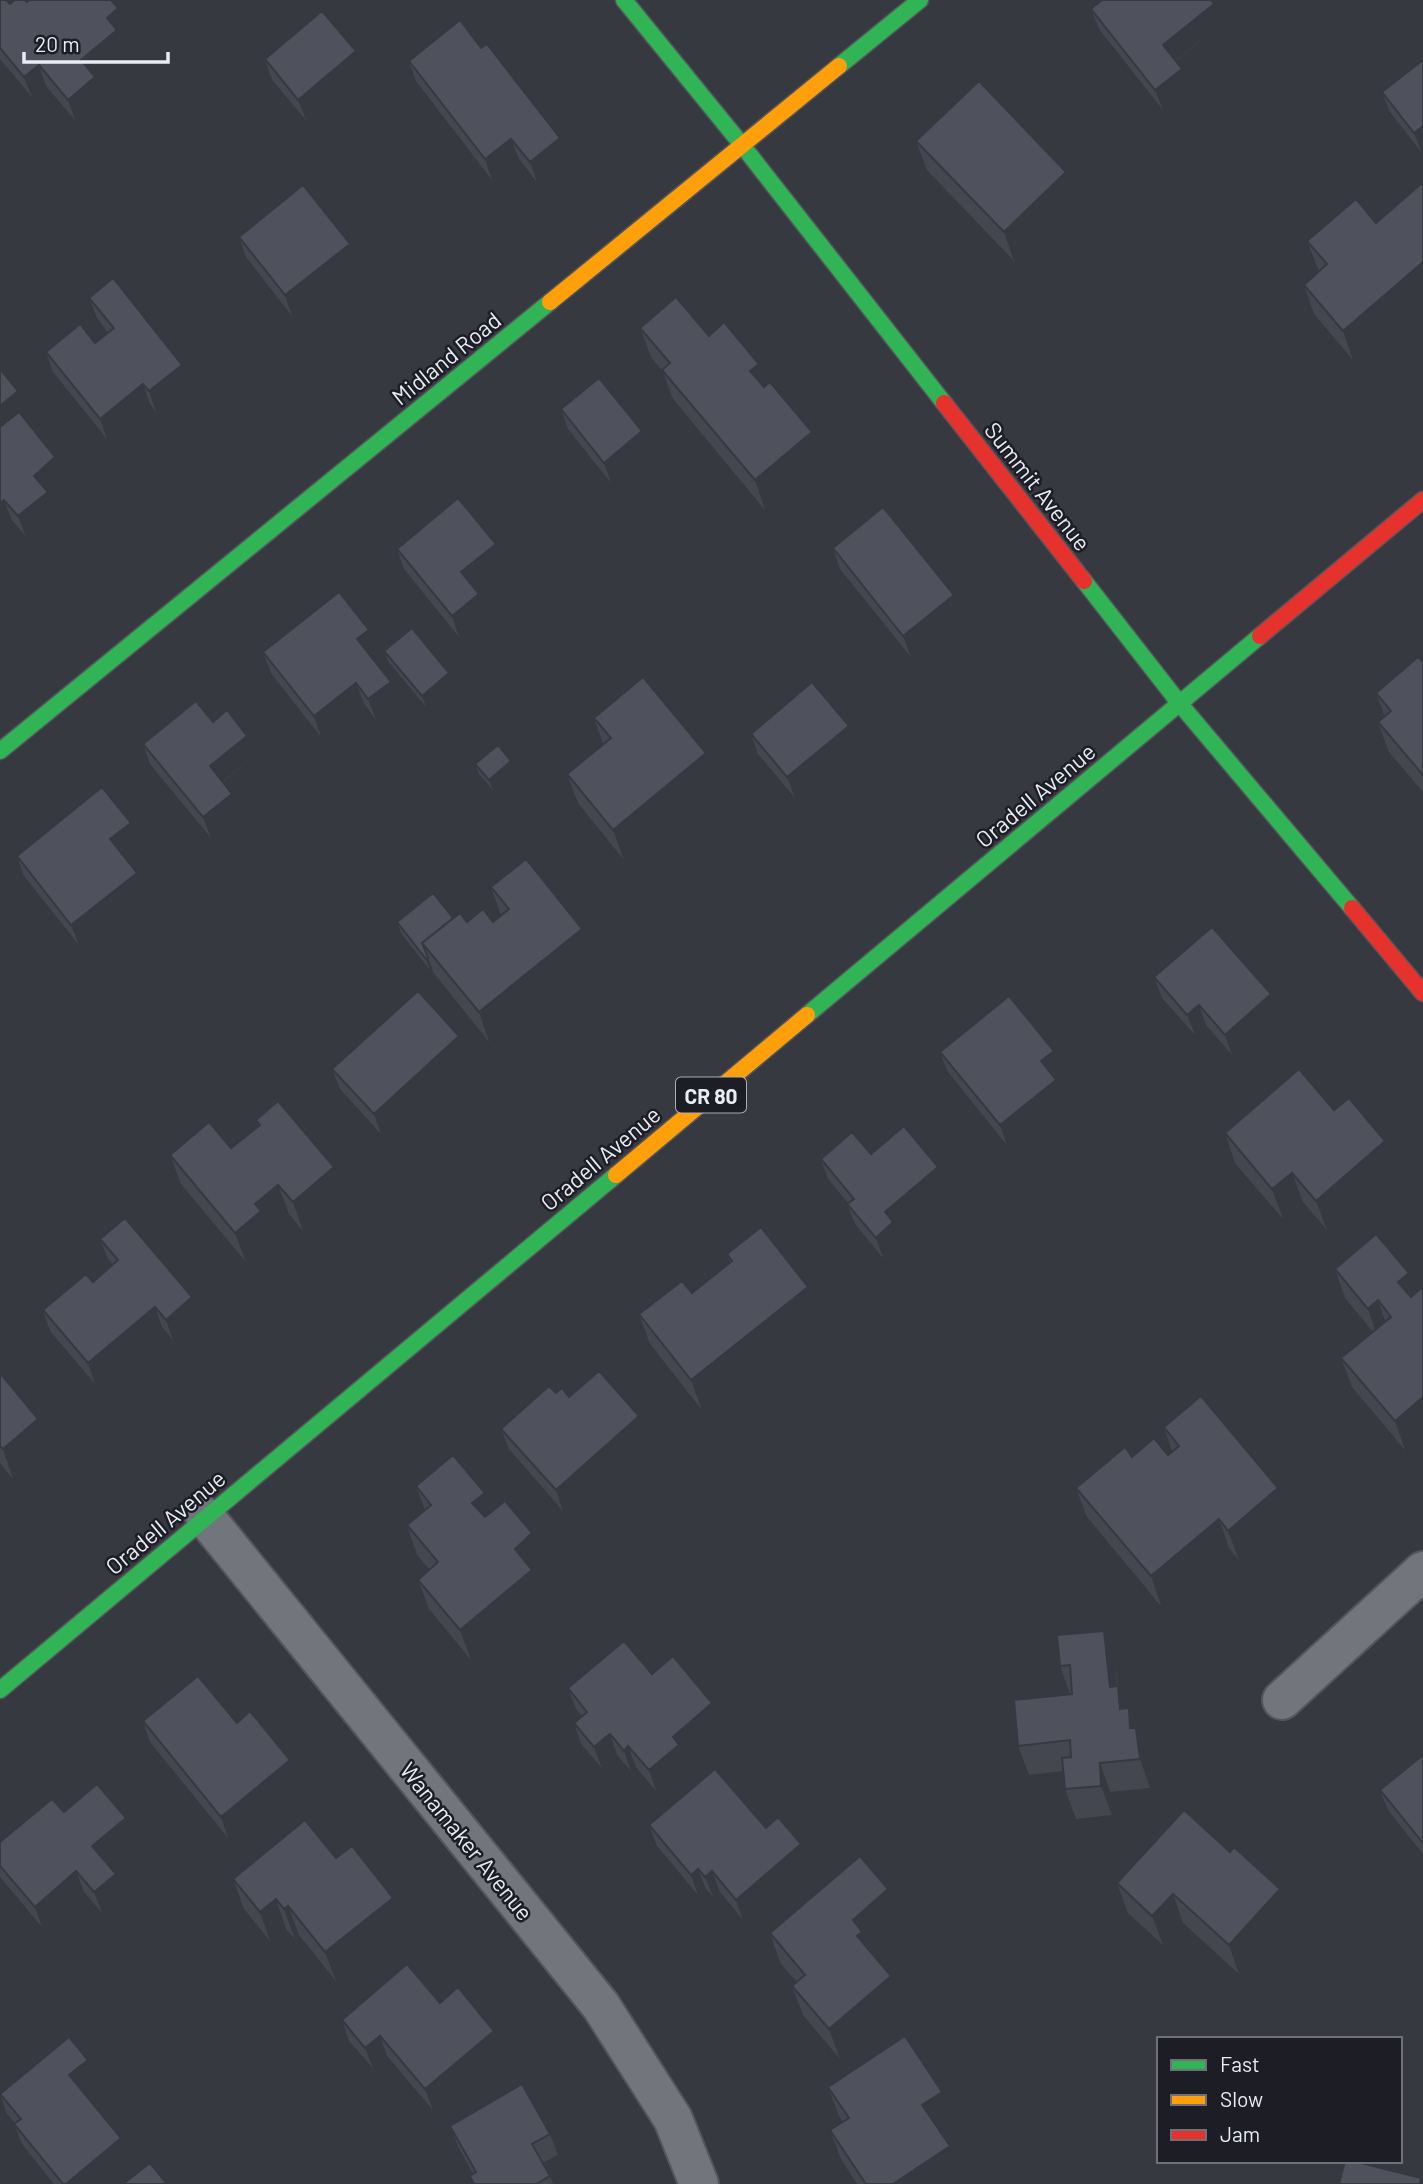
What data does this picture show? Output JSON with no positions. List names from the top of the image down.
{
  "streets": {
    "street": [
      "Midland Road",
      "Summit Avenue",
      "Oradell Avenue",
      "CR 80",
      "Wanamaker Avenue"
    ]
  },
  "crossings": [
    ["Midland Road", "Summit Avenue"],
    ["Summit Avenue", "Oradell Avenue"],
    ["Oradell Avenue", "Wanamaker Avenue"]
  ],
  "legend": ["Fast", "Slow", "Jam"],
  "scale_bar": "20 m"
}
